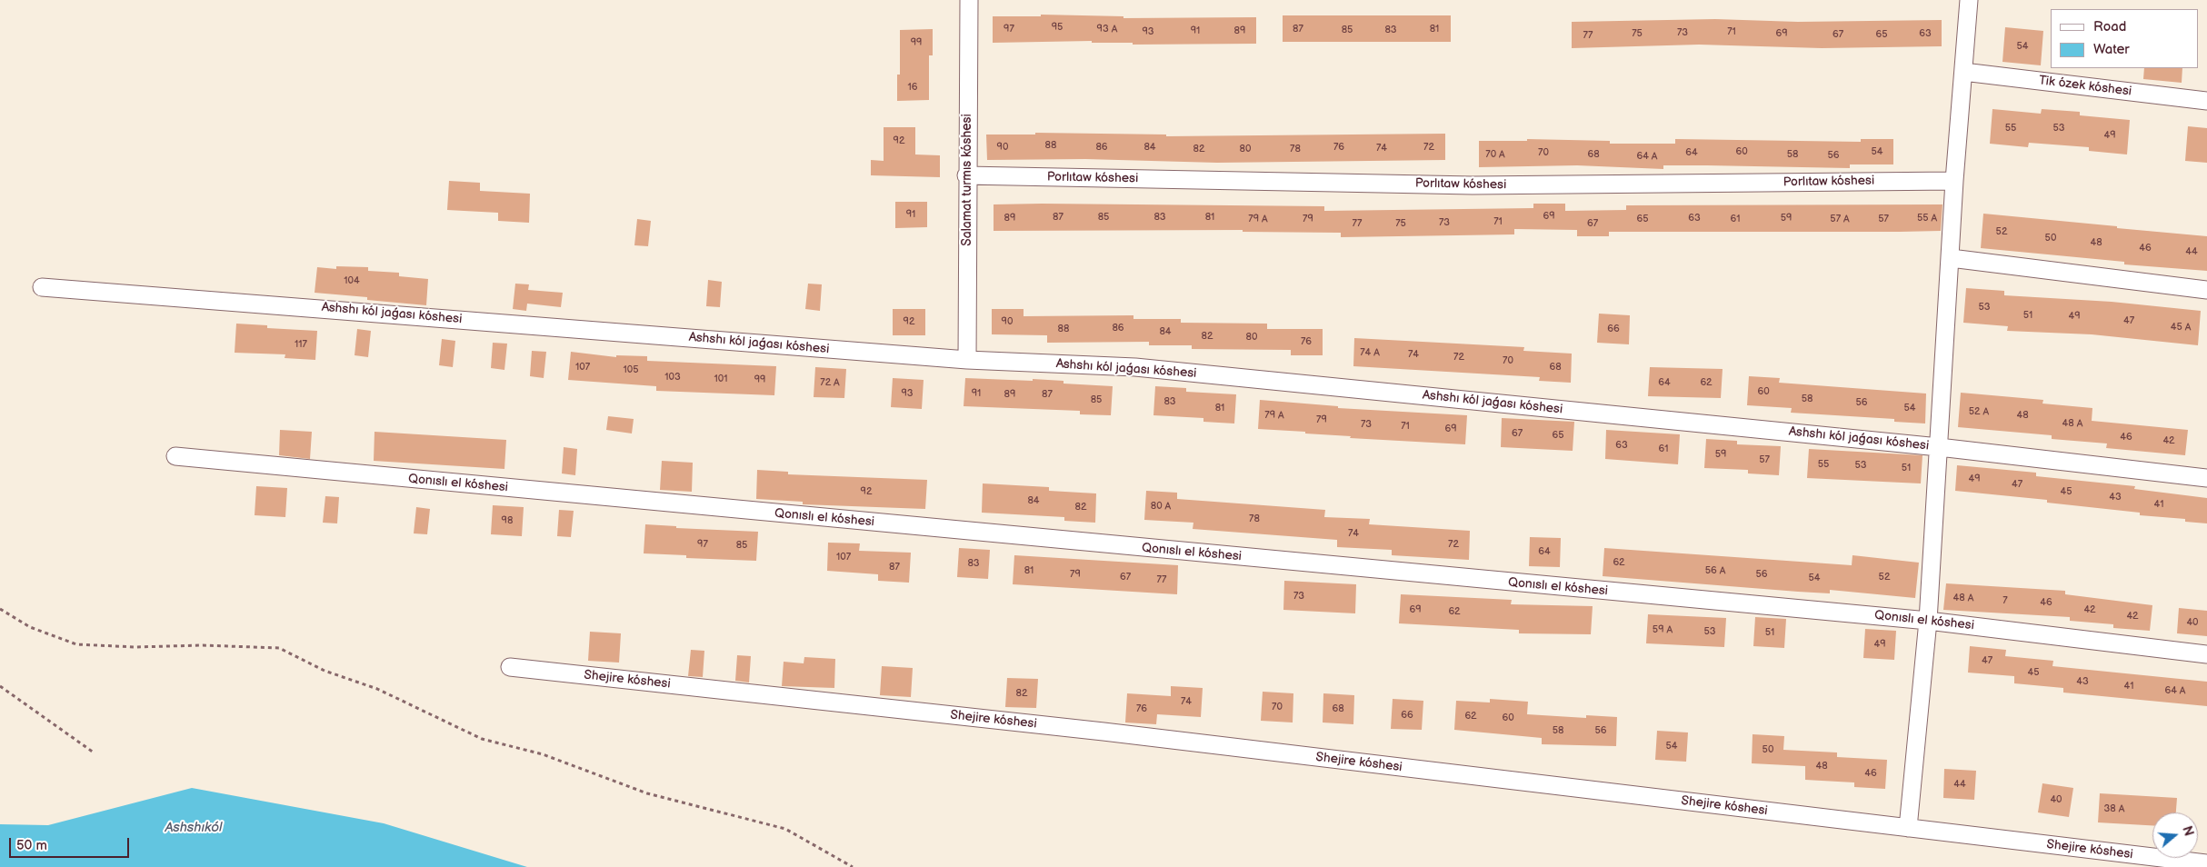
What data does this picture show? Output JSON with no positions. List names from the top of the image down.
{
  "streets": {
    "street": [
      "Tik ózek kóshesi",
      "Porlıtaw kóshesi",
      "Salamat turmıs kóshesi",
      "Ashshı kól jaǵası kóshesi",
      "Qonıslı el kóshesi",
      "Shejire kóshesi"
    ]
  },
  "crossings": [
    ["Porlıtaw kóshesi", "Salamat turmıs kóshesi"],
    ["Salamat turmıs kóshesi", "Ashshı kól jaǵası kóshesi"]
  ],
  "water": ["Ashshıkól"],
  "house_numbers": [
    "95",
    "97",
    "93 А",
    "87",
    "81",
    "85",
    "83",
    "91",
    "89",
    "93",
    "71",
    "73",
    "75",
    "69",
    "63",
    "67",
    "65",
    "77",
    "99",
    "54",
    "16",
    "55",
    "53",
    "49",
    "92",
    "88",
    "90",
    "86",
    "84",
    "76",
    "72",
    "74",
    "82",
    "80",
    "78",
    "60",
    "54",
    "70",
    "64",
    "70 А",
    "68",
    "58",
    "56",
    "64 А",
    "91",
    "69",
    "87",
    "85",
    "83",
    "81",
    "89",
    "63",
    "59",
    "55 А",
    "79 А",
    "79",
    "65",
    "61",
    "57 А",
    "57",
    "71",
    "73",
    "77",
    "75",
    "67",
    "52",
    "50",
    "48",
    "46",
    "44",
    "104",
    "53",
    "51",
    "49",
    "47",
    "92",
    "90",
    "45 А",
    "86",
    "88",
    "66",
    "84",
    "82",
    "80",
    "76",
    "117",
    "74 А",
    "74",
    "72",
    "70",
    "107",
    "68",
    "105",
    "103",
    "101",
    "99",
    "72 А",
    "64",
    "62",
    "60",
    "93",
    "91",
    "89",
    "87",
    "58",
    "85",
    "83",
    "56",
    "81",
    "54",
    "52 А",
    "79 А",
    "48",
    "79",
    "48 А",
    "73",
    "71",
    "69",
    "67",
    "65",
    "46",
    "42",
    "63",
    "61",
    "59",
    "57",
    "55",
    "53",
    "51",
    "49",
    "47",
    "92",
    "45",
    "43",
    "84",
    "41",
    "80 А",
    "82",
    "78",
    "98",
    "74",
    "97",
    "72",
    "85",
    "64",
    "107",
    "62",
    "83",
    "87",
    "81",
    "56 А",
    "79",
    "56",
    "67",
    "52",
    "54",
    "77",
    "73",
    "48 А",
    "7",
    "46",
    "69",
    "42",
    "62",
    "42",
    "40",
    "59 А",
    "53",
    "51",
    "49",
    "47",
    "45",
    "43",
    "41",
    "64 А",
    "82",
    "74",
    "70",
    "76",
    "68",
    "66",
    "62",
    "60",
    "58",
    "56",
    "54",
    "50",
    "48",
    "46",
    "44",
    "40",
    "38 А"
  ],
  "legend": ["Road", "Water"],
  "scale_bar": "50 m",
  "north": "right"
}
